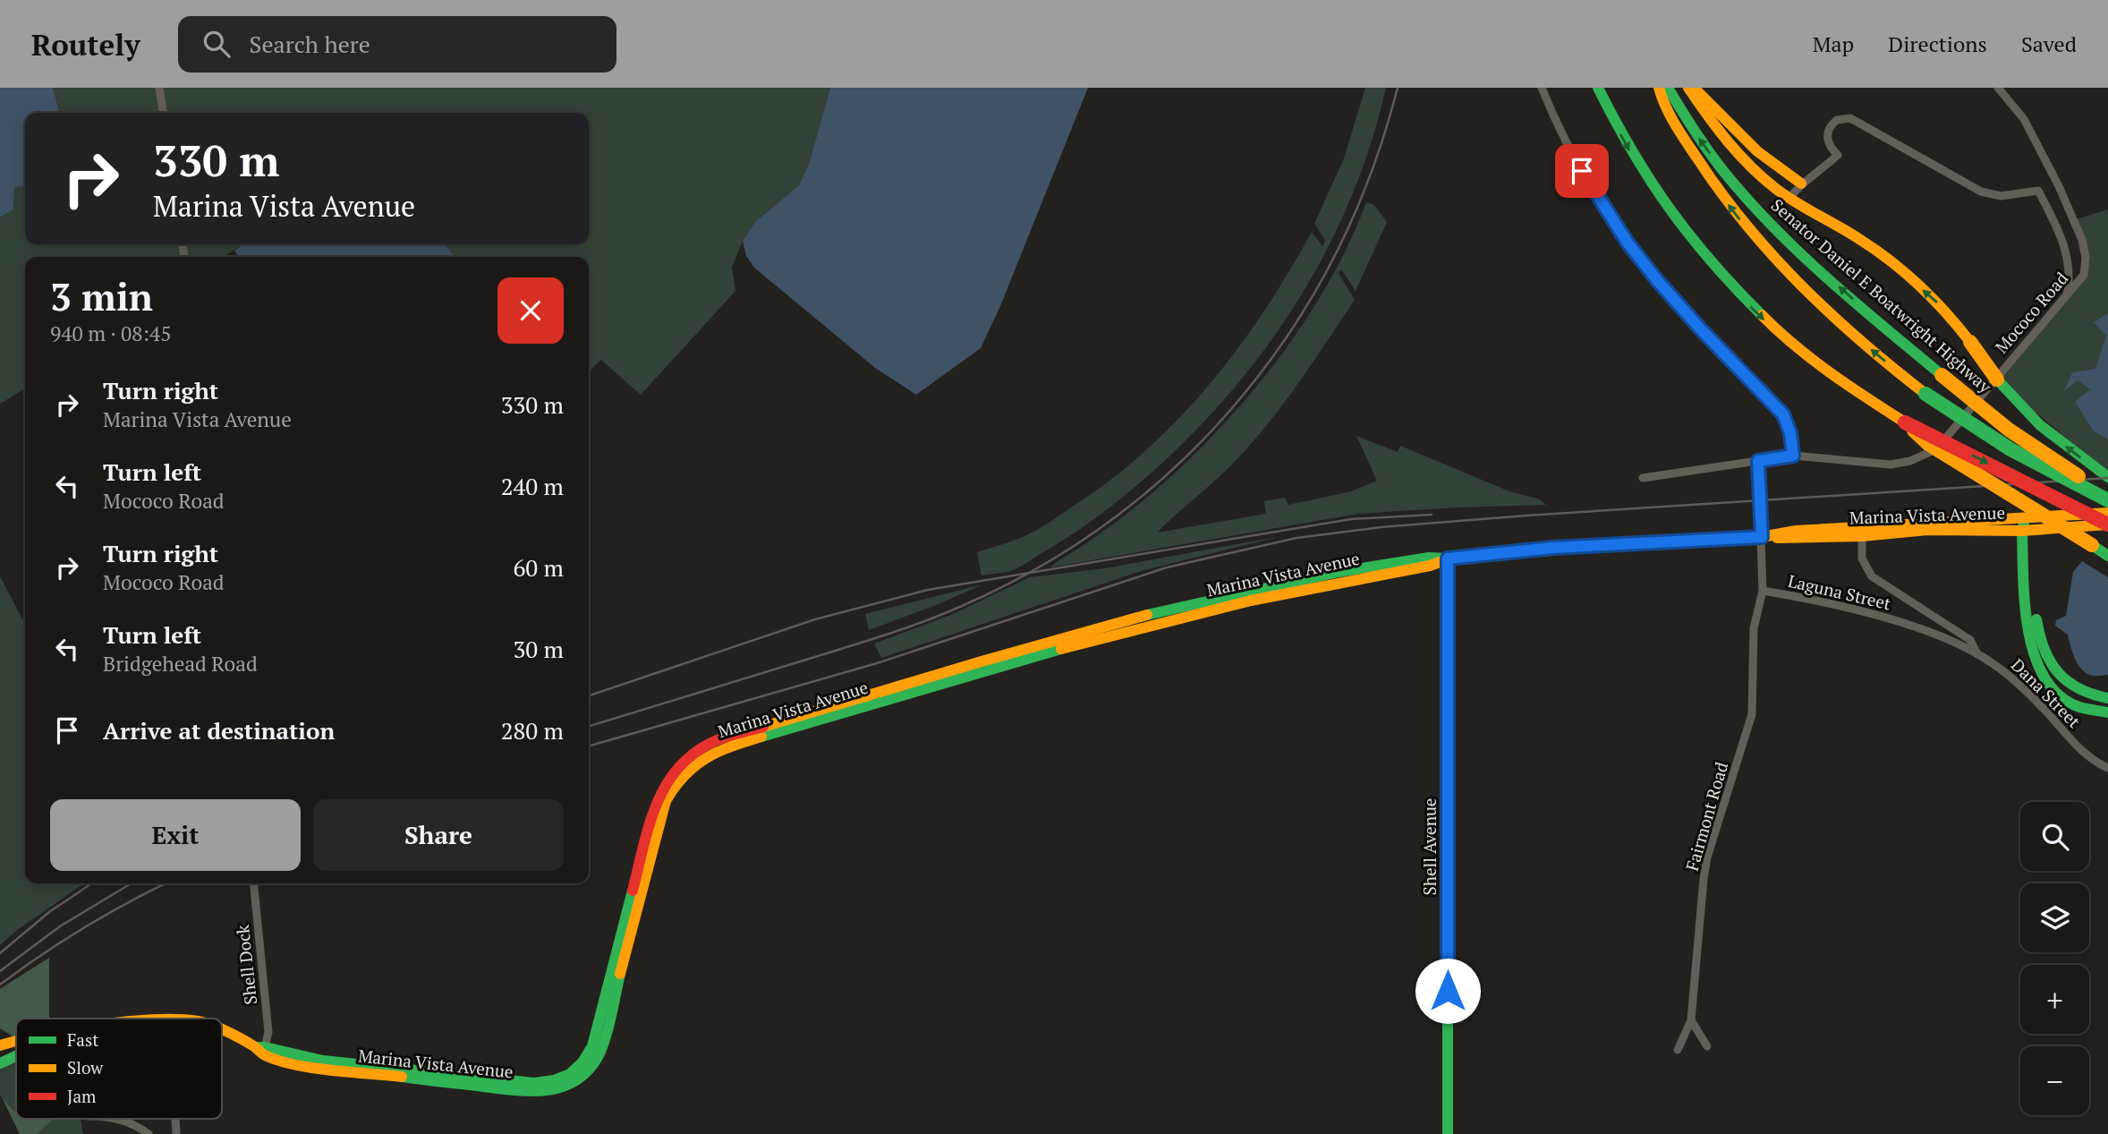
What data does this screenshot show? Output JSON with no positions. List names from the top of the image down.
{
  "streets": {
    "main road": ["Senator Daniel E Boatwright Highway", "Marina Vista Avenue", "Shell Avenue"],
    "street": [
      "Mococo Road",
      "Laguna Street",
      "Dana Street",
      "Fairmont Road",
      "Shell Dock"
    ]
  },
  "crossings": [
    ["Marina Vista Avenue", "Laguna Street"],
    ["Marina Vista Avenue", "Shell Avenue"],
    ["Marina Vista Avenue", "Shell Dock"],
    ["Laguna Street", "Dana Street"],
    ["Laguna Street", "Fairmont Road"]
  ],
  "legend": ["Fast", "Slow", "Jam"],
  "page": {
    "header": "Routely",
    "search": "Search here",
    "nav": ["Map", "Directions", "Saved"],
    "turn": ["330 m", "Marina Vista Avenue"],
    "heading": ["3 min", "940 m · 08:45"],
    "list": [
      {
        "name": "Turn right",
        "note": "Marina Vista Avenue",
        "value": "330 m"
      },
      {
        "name": "Turn left",
        "note": "Mococo Road",
        "value": "240 m"
      },
      {
        "name": "Turn right",
        "note": "Mococo Road",
        "value": "60 m"
      },
      {
        "name": "Turn left",
        "note": "Bridgehead Road",
        "value": "30 m"
      },
      {
        "name": "Arrive at destination",
        "value": "280 m"
      }
    ],
    "buttons": ["Exit", "Share"],
    "map_buttons": ["+", "−"]
  }
}
